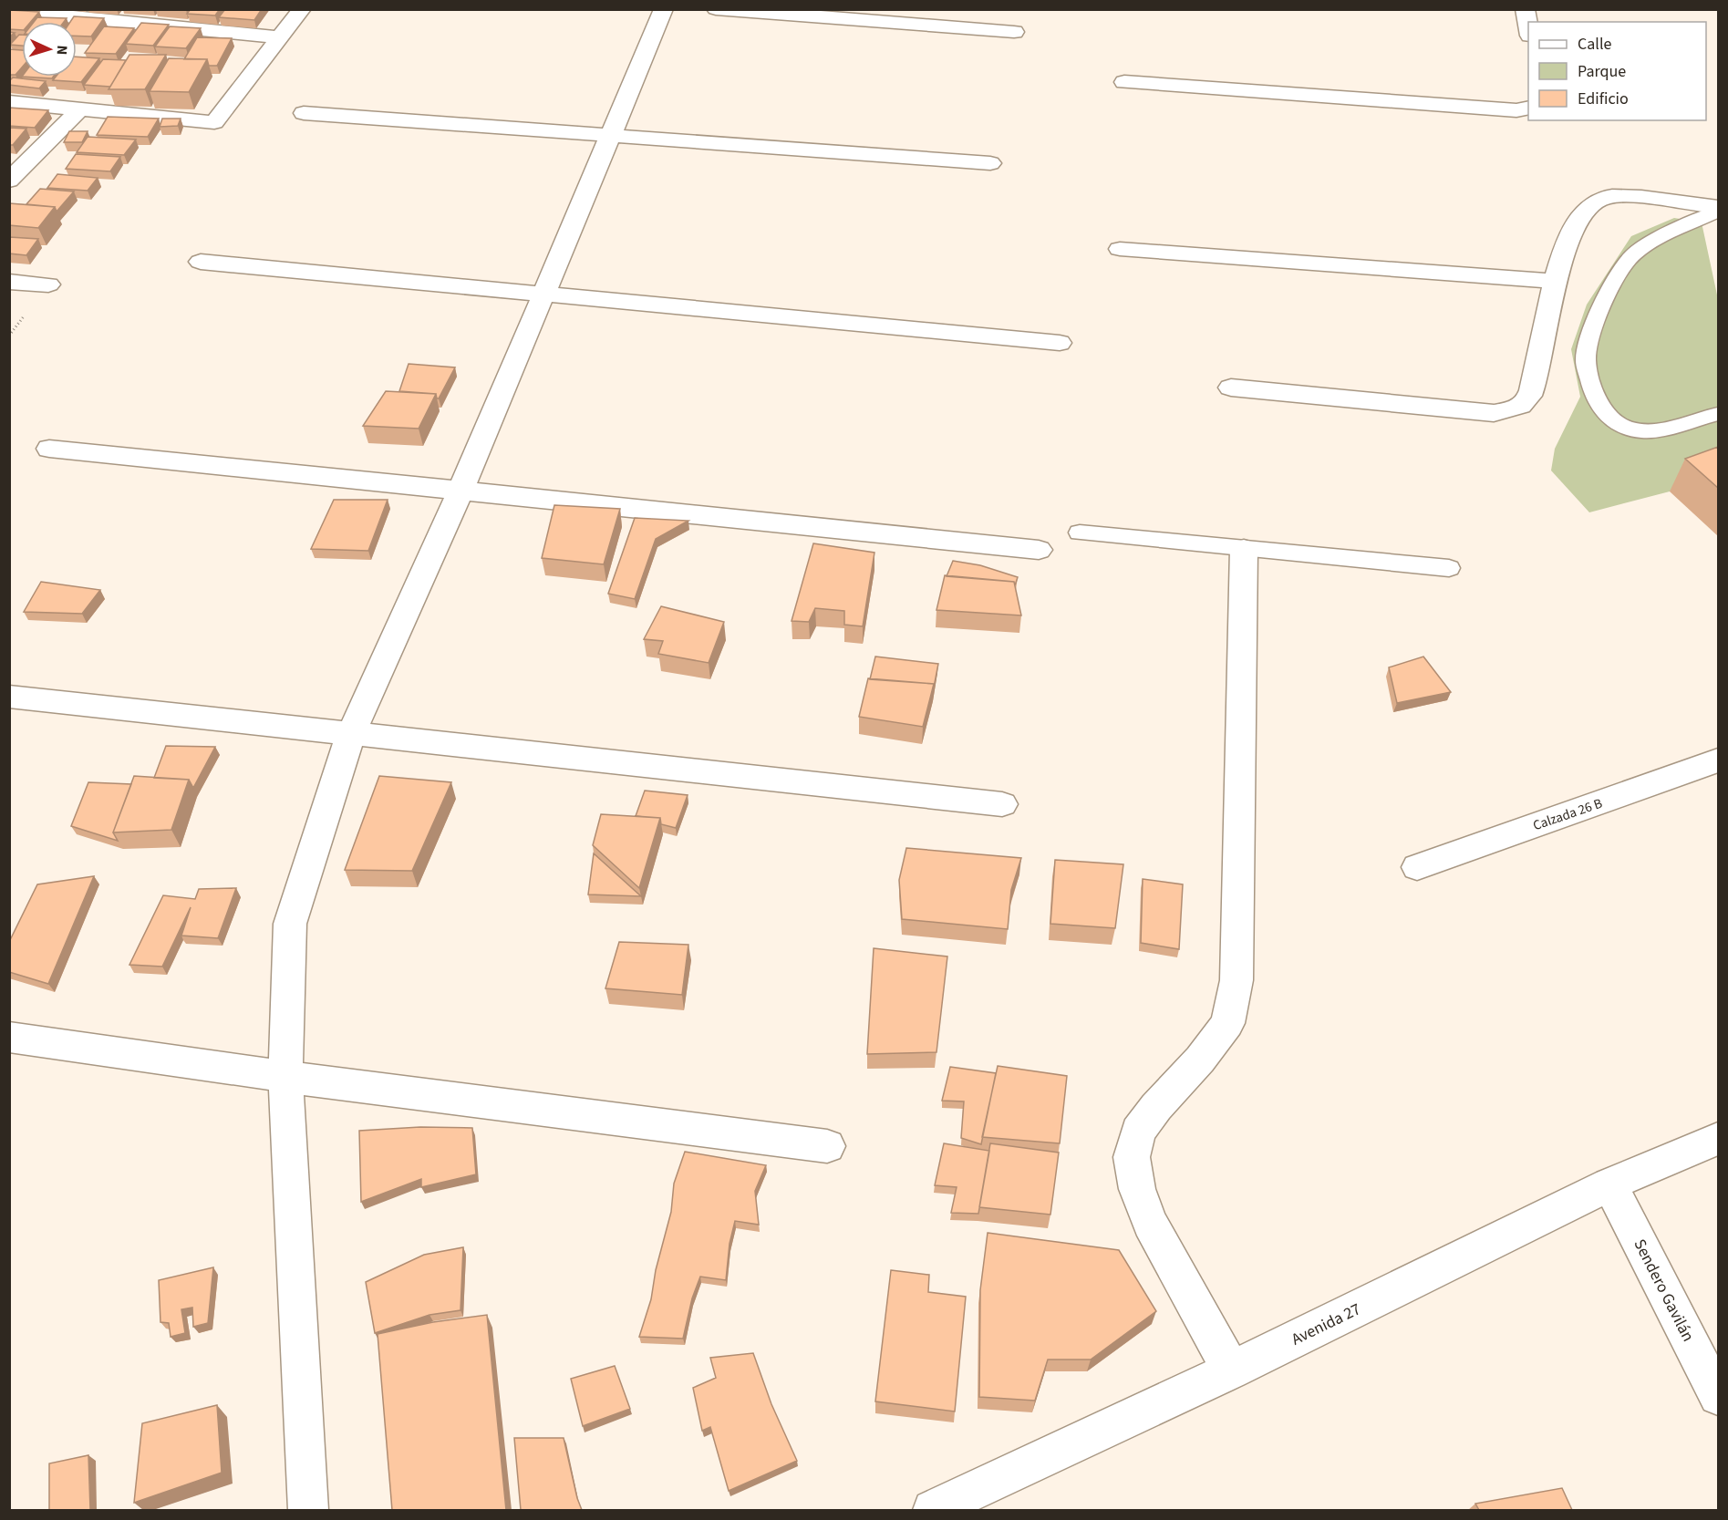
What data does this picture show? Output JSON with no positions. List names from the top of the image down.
{
  "streets": {
    "street": ["Calzada 26 B", "Sendero Gavilán", "Avenida 27"]
  },
  "crossings": [
    ["Sendero Gavilán", "Avenida 27"]
  ],
  "legend": ["Calle", "Parque", "Edificio"],
  "north": "right"
}
